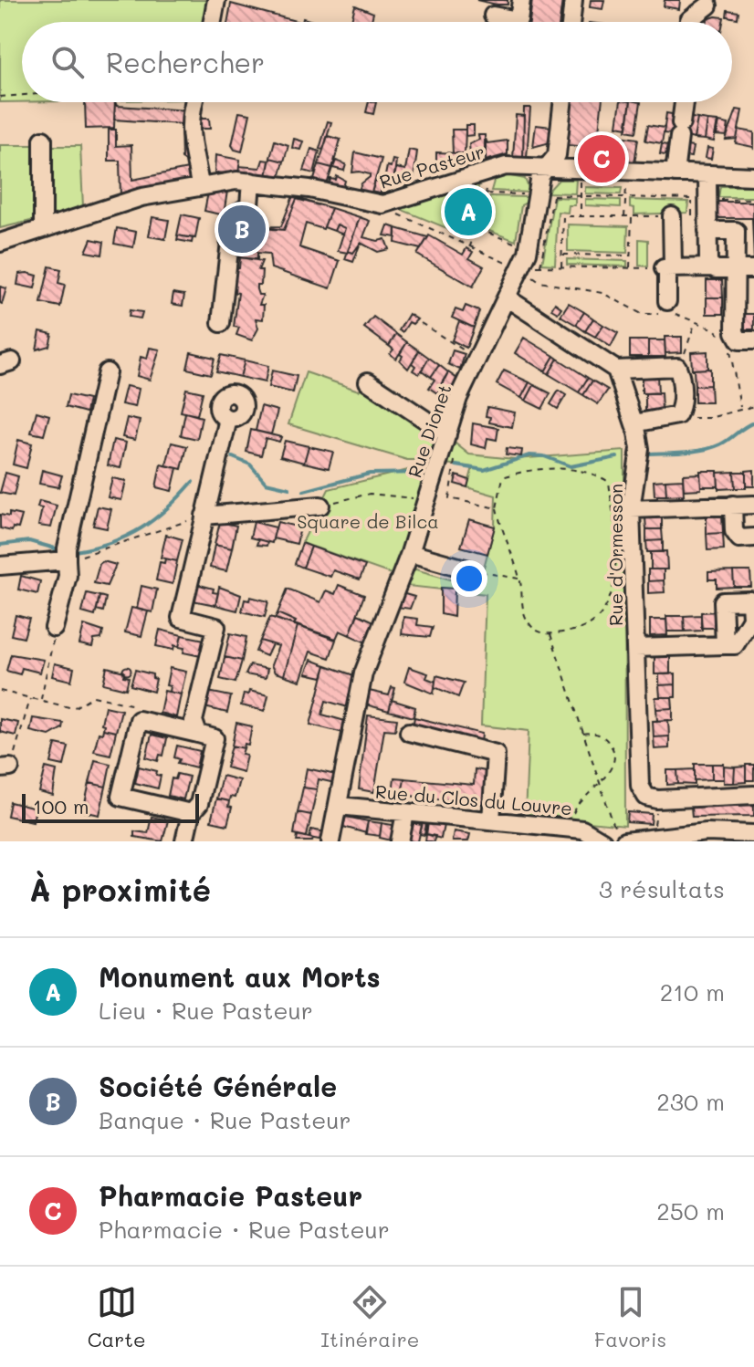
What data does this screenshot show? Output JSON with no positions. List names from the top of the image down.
{
  "streets": {
    "street": [
      "Rue Pasteur",
      "Rue Dionet",
      "Rue d'Ormesson",
      "Rue du Clos du Louvre"
    ]
  },
  "crossings": [
    ["Rue Pasteur", "Rue Dionet"],
    ["Rue Dionet", "Rue du Clos du Louvre"]
  ],
  "parks": ["Square de Bilca"],
  "scale_bar": "100 m",
  "page": {
    "search": "Rechercher",
    "pins": ["C", "A", "B"],
    "scale": "100 m",
    "heading": ["À proximité", "3 résultats"],
    "list": [
      {
        "mark": "A",
        "name": "Monument aux Morts",
        "note": "Lieu · Rue Pasteur",
        "value": "210 m"
      },
      {
        "mark": "B",
        "name": "Société Générale",
        "note": "Banque · Rue Pasteur",
        "value": "230 m"
      },
      {
        "mark": "C",
        "name": "Pharmacie Pasteur",
        "note": "Pharmacie · Rue Pasteur",
        "value": "250 m"
      }
    ],
    "nav": ["Carte", "Itinéraire", "Favoris"]
  }
}
